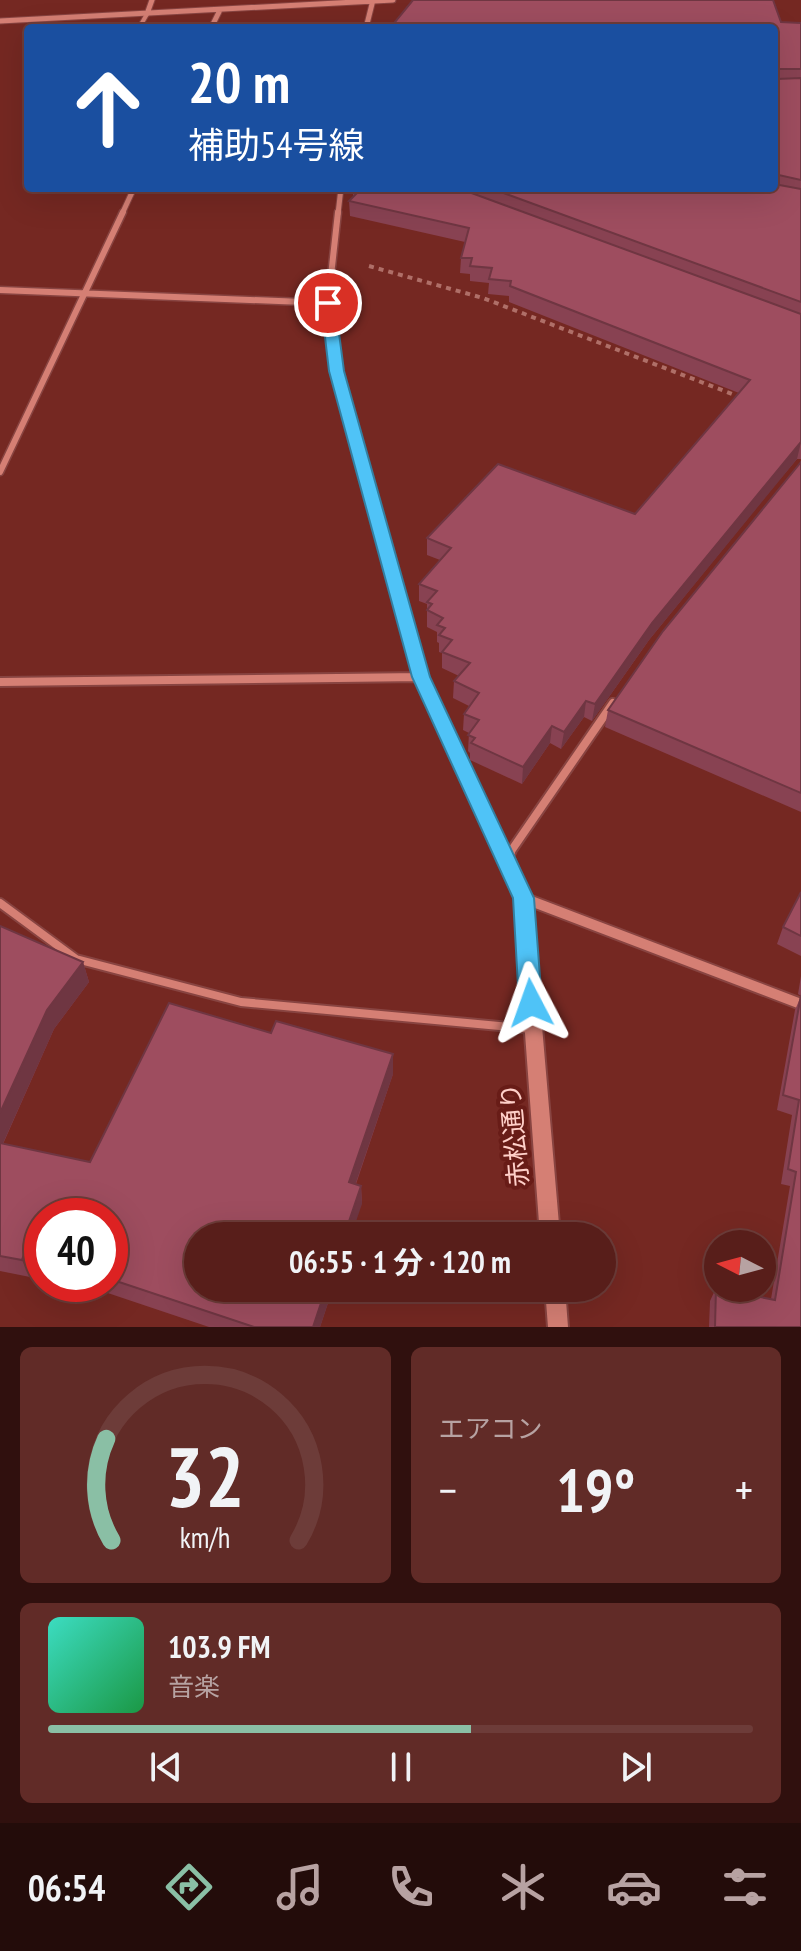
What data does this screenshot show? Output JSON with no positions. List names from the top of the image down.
{
  "streets": {
    "street": ["赤松通り"]
  },
  "north": "left",
  "page": {
    "turn": ["20 m", "補助54号線"],
    "limit": "40",
    "trip": "06:55 · 1 分 · 120 m",
    "tile": "エアコン",
    "heat": ["−", "19°", "+"],
    "song": ["103.9 FM", "音楽"],
    "tabs": "06:54",
    "gauge": ["32", "km/h"]
  }
}
